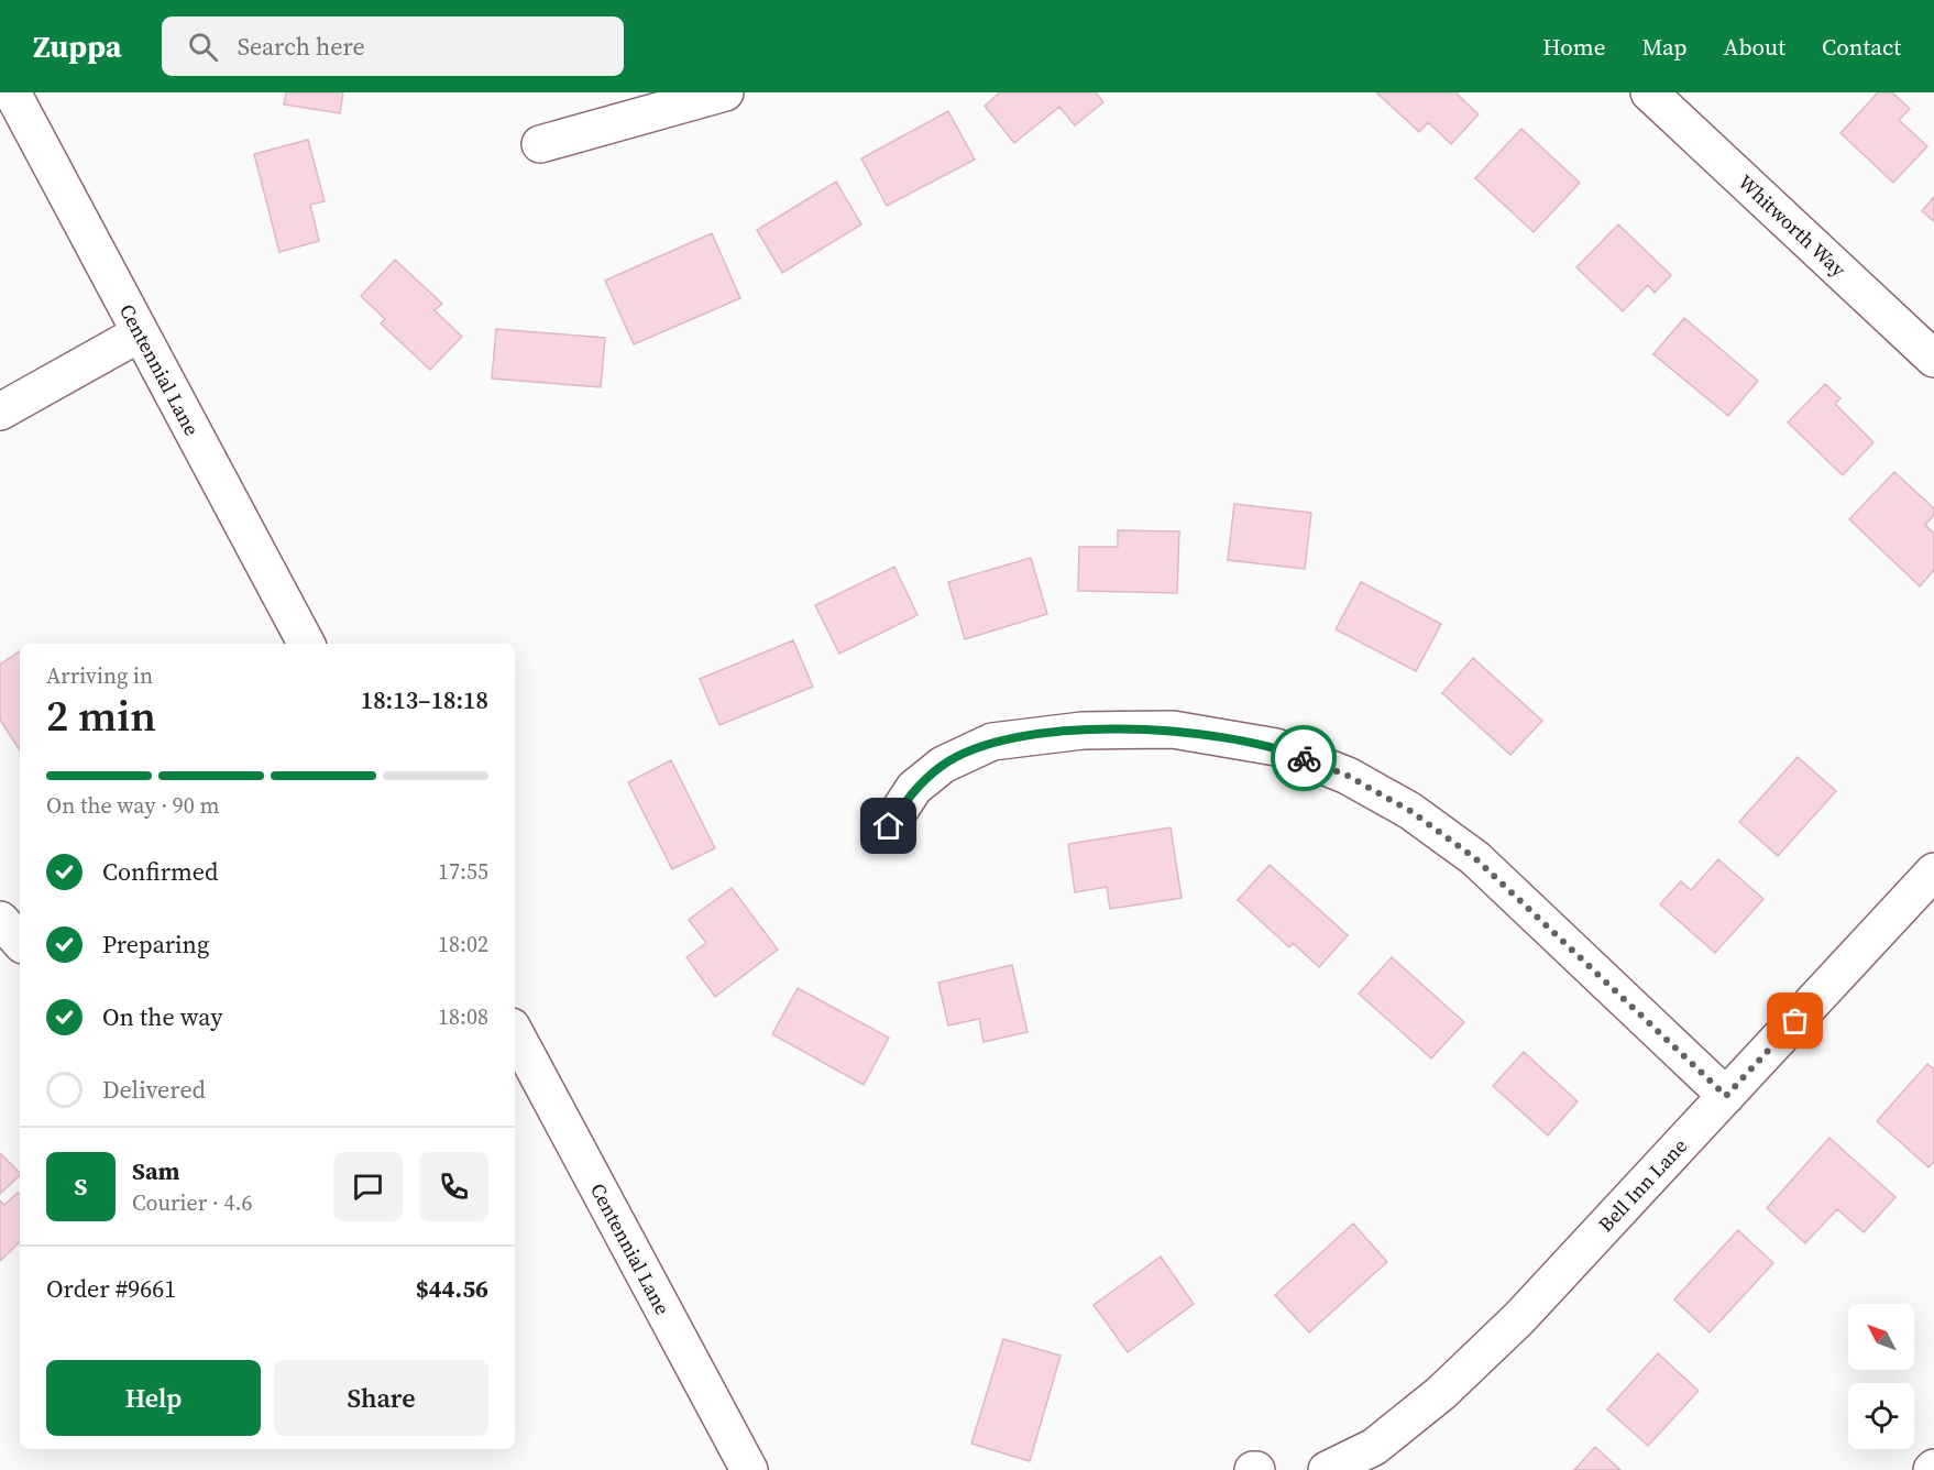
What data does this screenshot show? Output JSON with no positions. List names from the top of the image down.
{
  "streets": {
    "street": ["Whitworth Way", "Centennial Lane", "Bell Inn Lane"]
  },
  "north": "top left",
  "page": {
    "header": "Zuppa",
    "search": "Search here",
    "nav": [
      "Home",
      "Map",
      "About",
      "Contact"
    ],
    "heading": ["2 min", "Arriving in", "18:13–18:18"],
    "panel": [
      "Sam",
      "Courier · 4.6",
      "Order #9661",
      "$44.56"
    ],
    "bar": "On the way · 90 m",
    "list": [
      ["Confirmed", "17:55"],
      ["Preparing", "18:02"],
      ["On the way", "18:08"],
      "Delivered"
    ],
    "round": "S",
    "buttons": ["Help", "Share"]
  }
}
